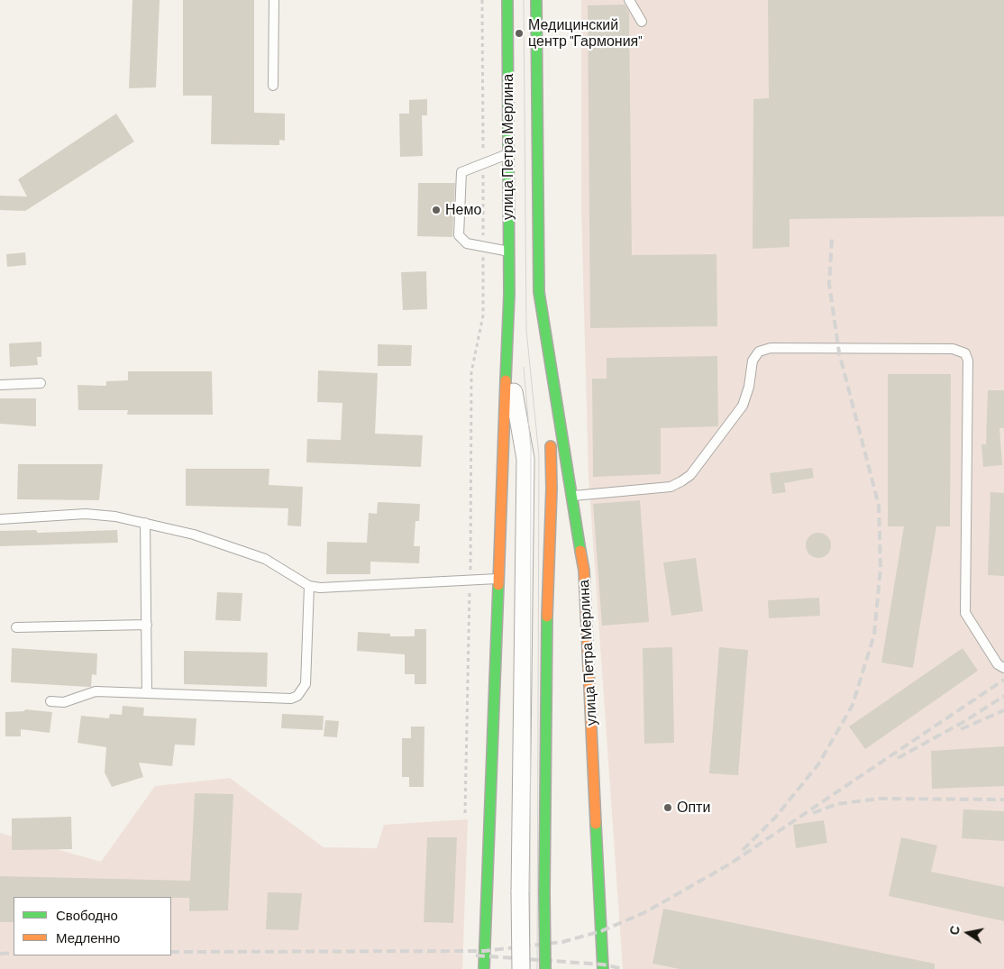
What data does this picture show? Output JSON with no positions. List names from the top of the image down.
{
  "streets": {
    "main road": ["улица Петра Мерлина"]
  },
  "places": ["Медицинский центр \"Гармония\"", "Немо", "Опти"],
  "legend": ["Свободно", "Медленно"],
  "north": "left"
}
